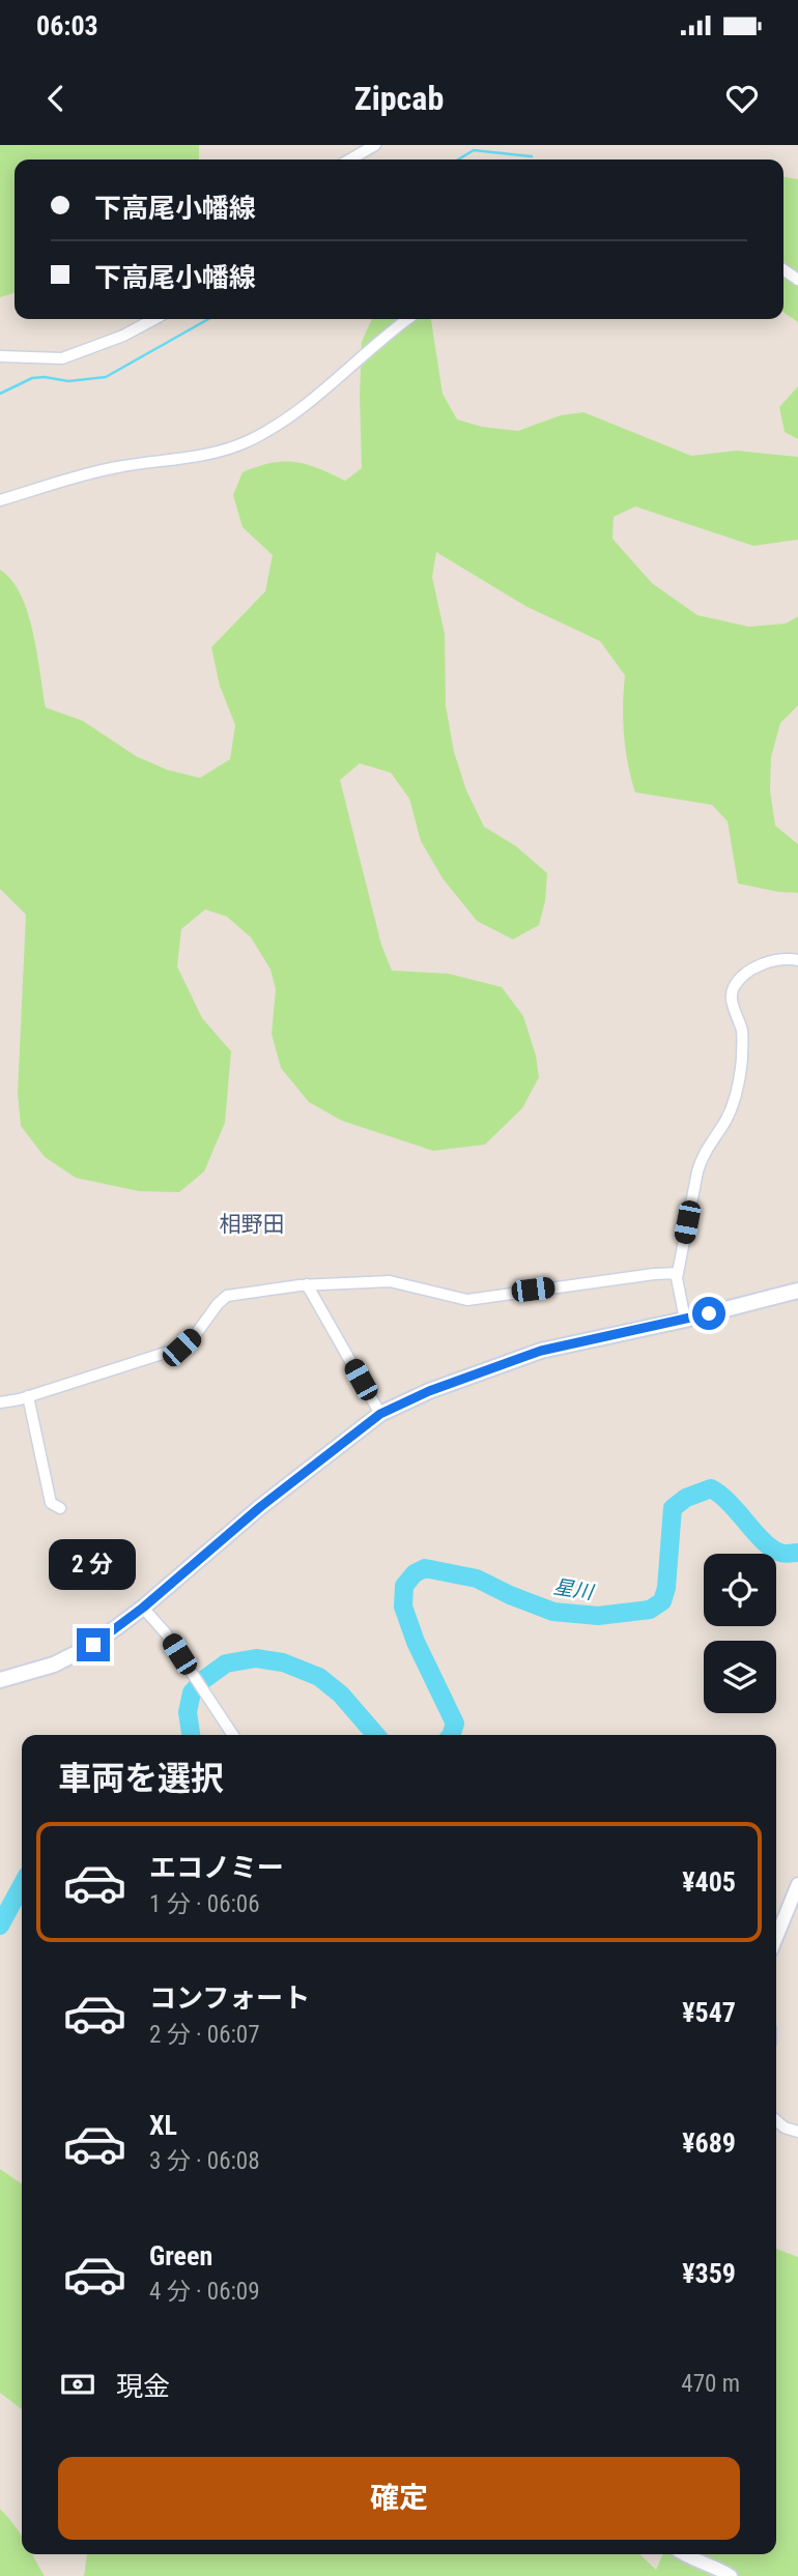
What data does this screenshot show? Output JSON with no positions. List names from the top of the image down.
{
  "districts": ["相野田"],
  "water": ["星川"],
  "page": {
    "status": "06:03",
    "header": "Zipcab",
    "banner": ["下高尾小幡線", "下高尾小幡線"],
    "bubble": "2 分",
    "heading": "車両を選択",
    "list": [
      {
        "name": "エコノミー",
        "note": "1 分 · 06:06",
        "value": "¥405"
      },
      {
        "name": "コンフォート",
        "note": "2 分 · 06:07",
        "value": "¥547"
      },
      {
        "name": "XL",
        "note": "3 分 · 06:08",
        "value": "¥689"
      },
      {
        "name": "Green",
        "note": "4 分 · 06:09",
        "value": "¥359"
      }
    ],
    "pay": ["現金", "470 m"],
    "buttons": "確定"
  }
}
